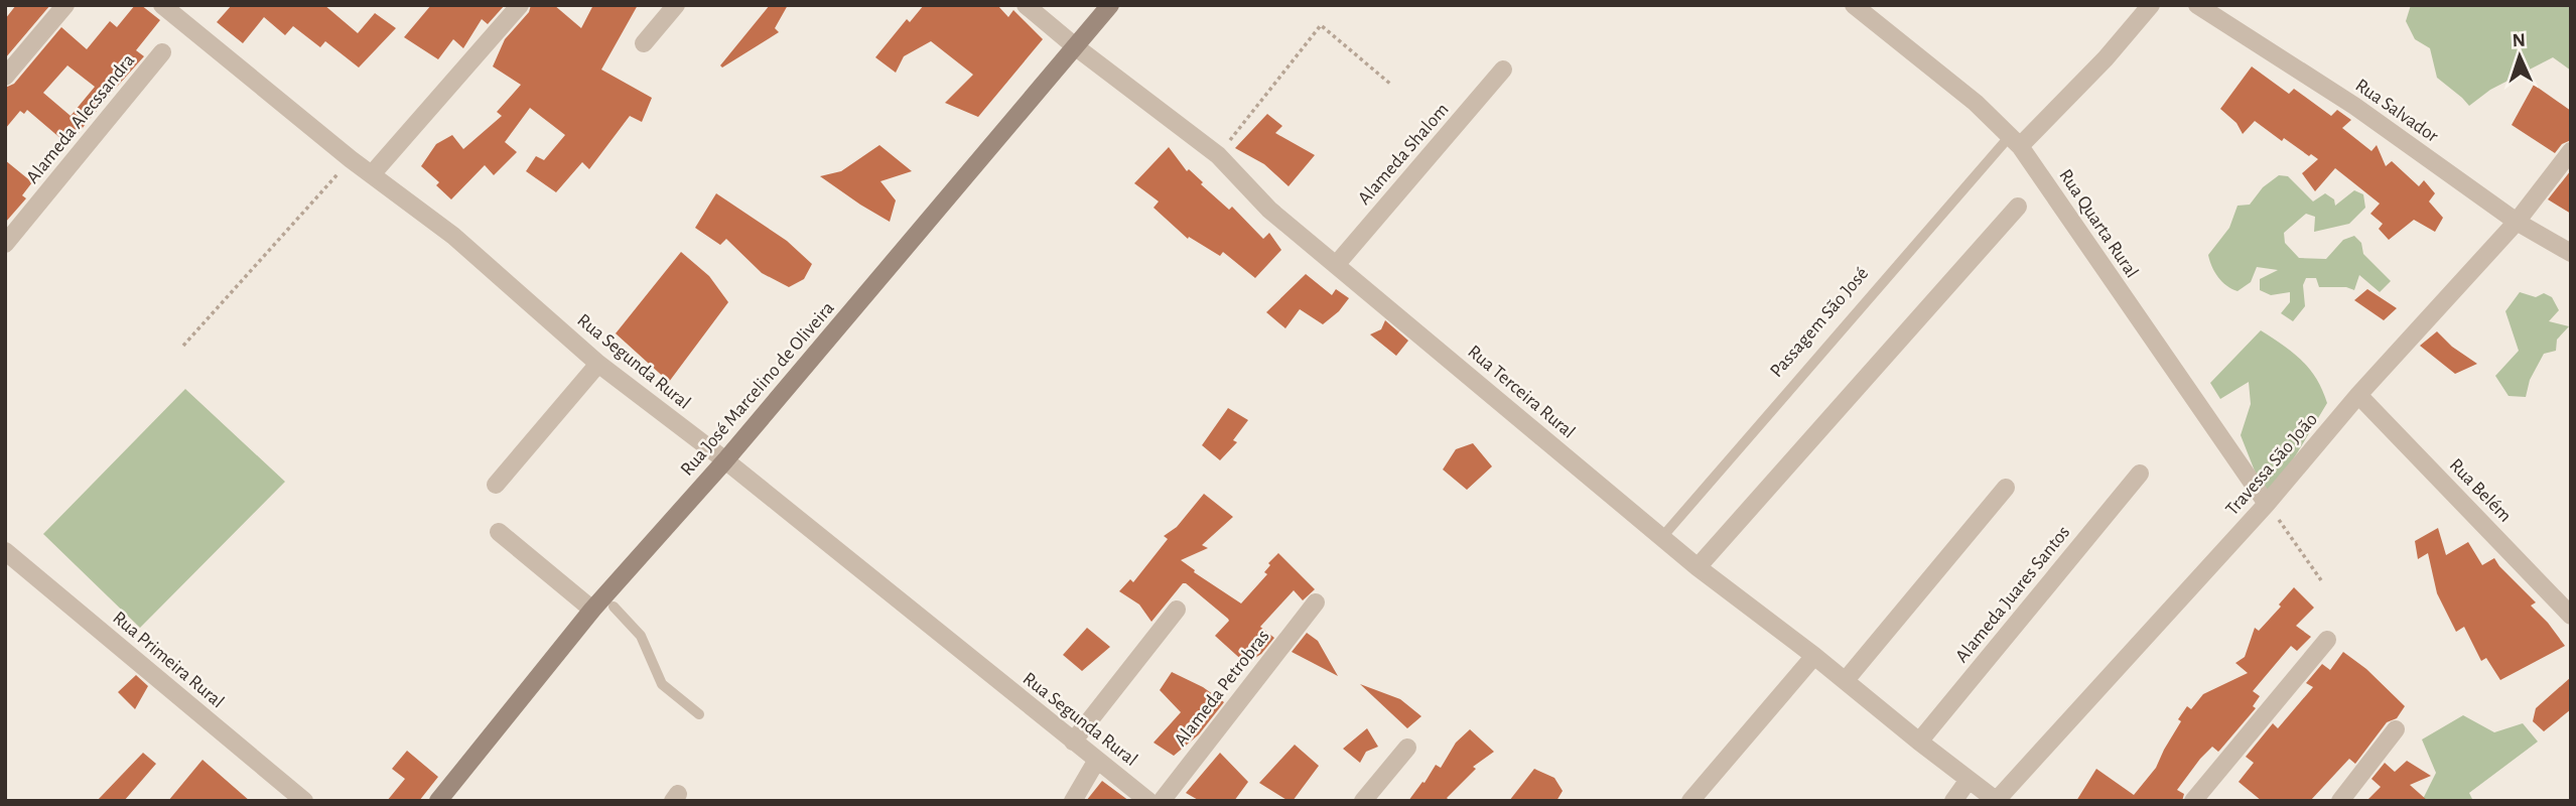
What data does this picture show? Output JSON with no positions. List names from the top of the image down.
{
  "streets": {
    "street": [
      "Rua Salvador",
      "Alameda Alecssandra",
      "Alameda Shalom",
      "Rua Quarta Rural",
      "Passagem São José",
      "Rua Segunda Rural",
      "Rua José Marcelino de Oliveira",
      "Rua Terceira Rural",
      "Travessa São João",
      "Rua Belém",
      "Alameda Juares Santos",
      "Rua Primeira Rural",
      "Alameda Petrobras"
    ]
  },
  "crossings": [
    ["Rua Salvador", "Travessa São João"],
    ["Alameda Shalom", "Rua Terceira Rural"],
    ["Rua Quarta Rural", "Passagem São José"],
    ["Rua Quarta Rural", "Travessa São João"],
    ["Passagem São José", "Rua Terceira Rural"],
    ["Rua Segunda Rural", "Rua José Marcelino de Oliveira"],
    ["Rua José Marcelino de Oliveira", "Rua Terceira Rural"],
    ["Rua Terceira Rural", "Travessa São João"],
    ["Rua Terceira Rural", "Alameda Juares Santos"],
    ["Travessa São João", "Rua Belém"]
  ],
  "north": "top"
}
